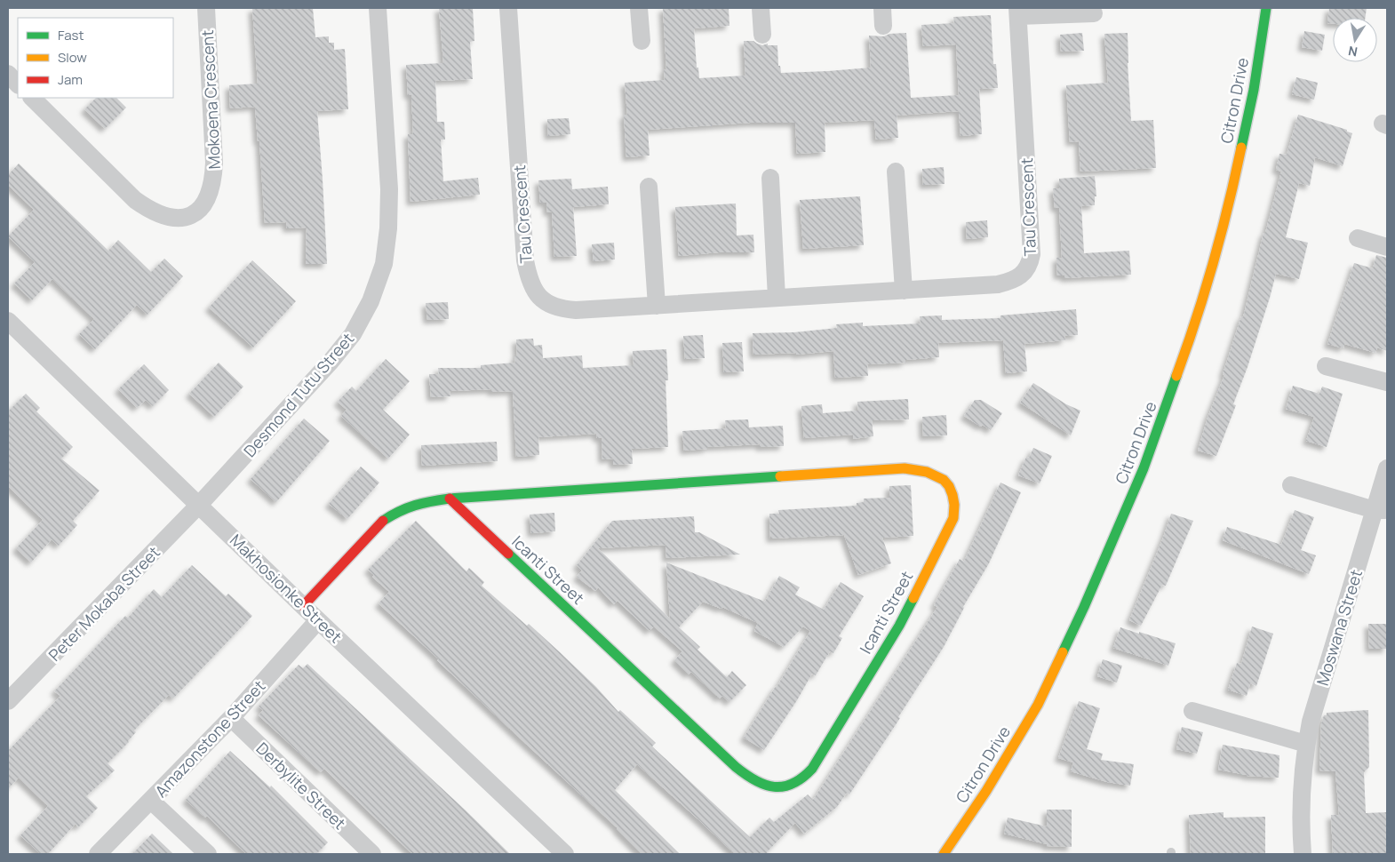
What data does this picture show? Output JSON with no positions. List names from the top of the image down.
{
  "streets": {
    "street": [
      "Mokoena Crescent",
      "Citron Drive",
      "Tau Crescent",
      "Desmond Tutu Street",
      "Icanti Street",
      "Makhosionke Street",
      "Peter Mokaba Street",
      "Moswana Street",
      "Amazonstone Street",
      "Derbylite Street"
    ]
  },
  "crossings": [
    ["Desmond Tutu Street", "Makhosionke Street"],
    ["Desmond Tutu Street", "Peter Mokaba Street"],
    ["Icanti Street", "Makhosionke Street"],
    ["Makhosionke Street", "Peter Mokaba Street"],
    ["Makhosionke Street", "Amazonstone Street"],
    ["Amazonstone Street", "Derbylite Street"]
  ],
  "legend": ["Fast", "Slow", "Jam"],
  "north": "bottom"
}
